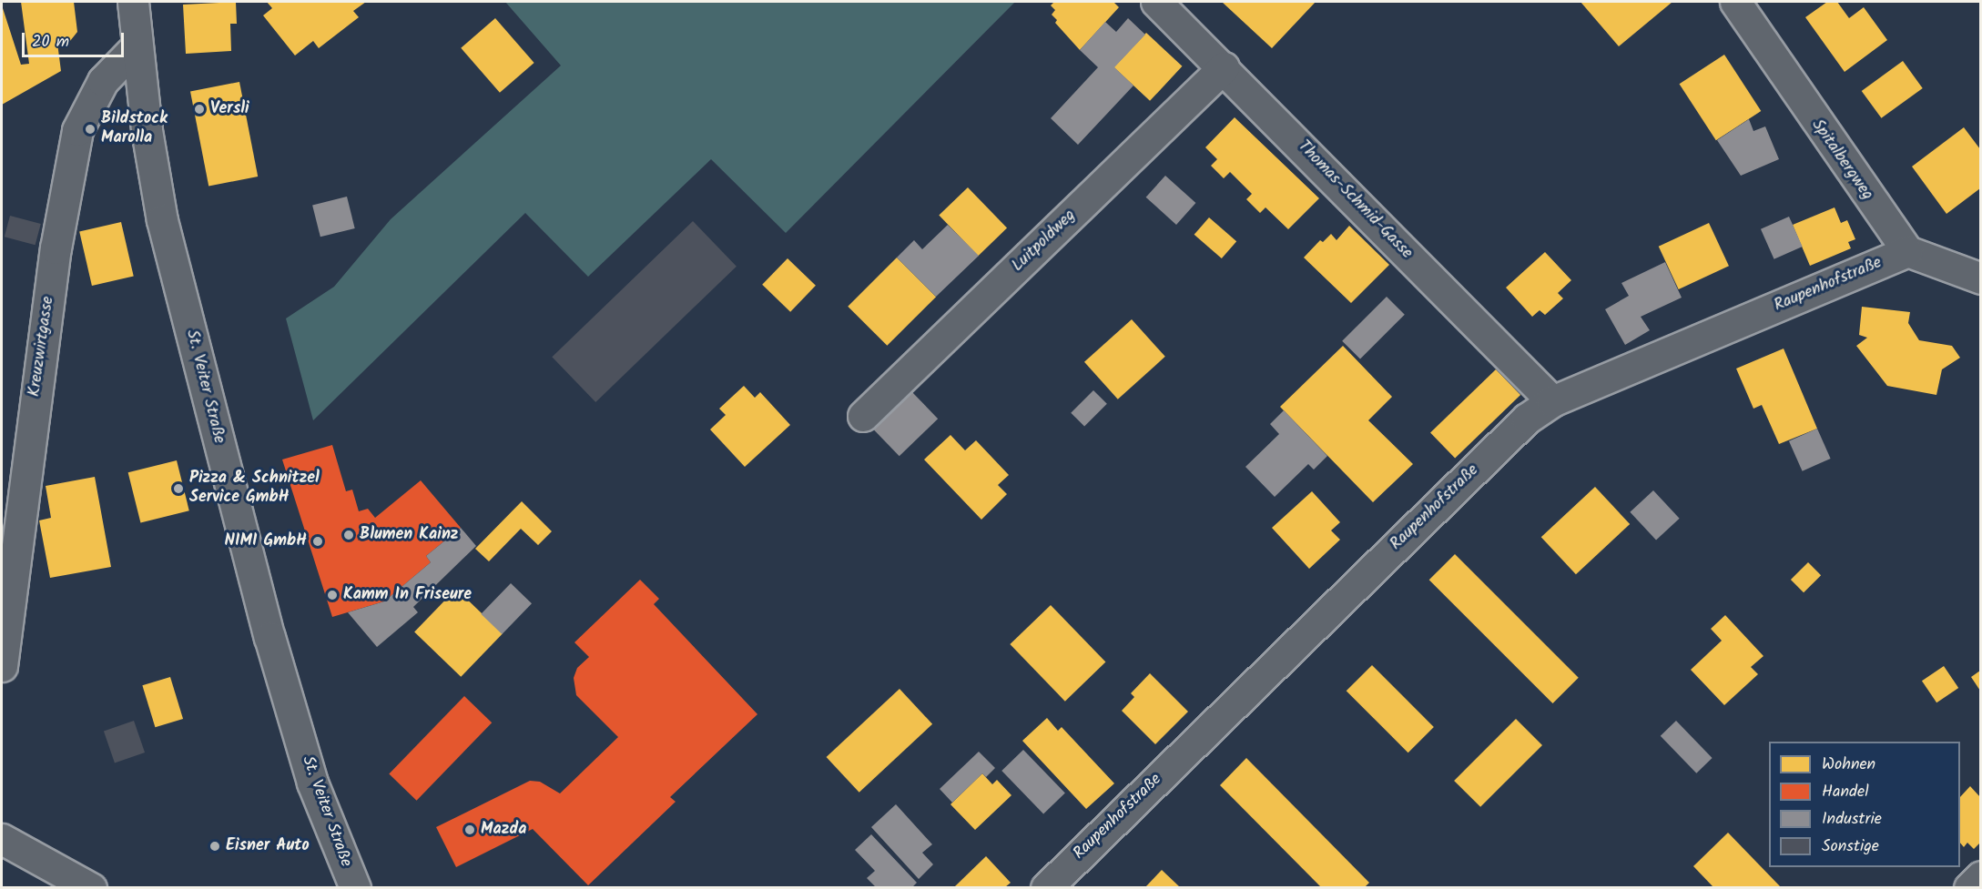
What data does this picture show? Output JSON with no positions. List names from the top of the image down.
{
  "streets": {
    "street": [
      "Spitalbergweg",
      "Thomas-Schmid-Gasse",
      "Luitpoldweg",
      "Raupenhofstraße",
      "Kreuzwirtgasse",
      "St. Veiter Straße"
    ]
  },
  "crossings": [
    ["Spitalbergweg", "Raupenhofstraße"],
    ["Thomas-Schmid-Gasse", "Luitpoldweg"],
    ["Thomas-Schmid-Gasse", "Raupenhofstraße"],
    ["Kreuzwirtgasse", "St. Veiter Straße"]
  ],
  "places": [
    "Versli",
    "Bildstock Marolla",
    "Pizza & Schnitzel Service GmbH",
    "Blumen Kainz",
    "NIMI GmbH",
    "Kamm In Friseure",
    "Mazda",
    "Eisner Auto"
  ],
  "legend": [
    "Wohnen",
    "Handel",
    "Industrie",
    "Sonstige"
  ],
  "scale_bar": "20 m"
}
